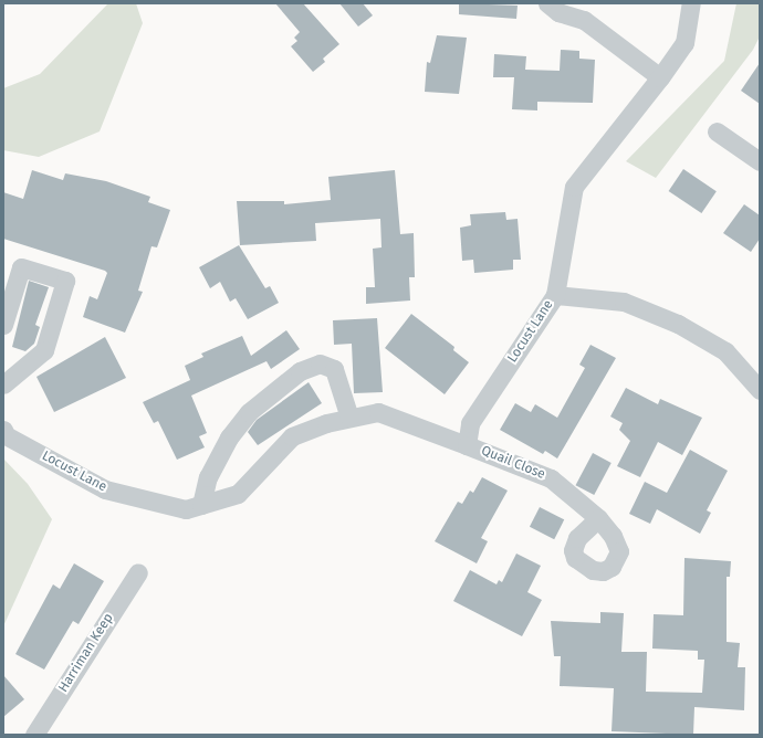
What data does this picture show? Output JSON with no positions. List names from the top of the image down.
{
  "streets": {
    "street": ["Locust Lane", "Quail Close", "Harriman Keep"]
  },
  "crossings": [
    ["Locust Lane", "Quail Close"]
  ]
}
